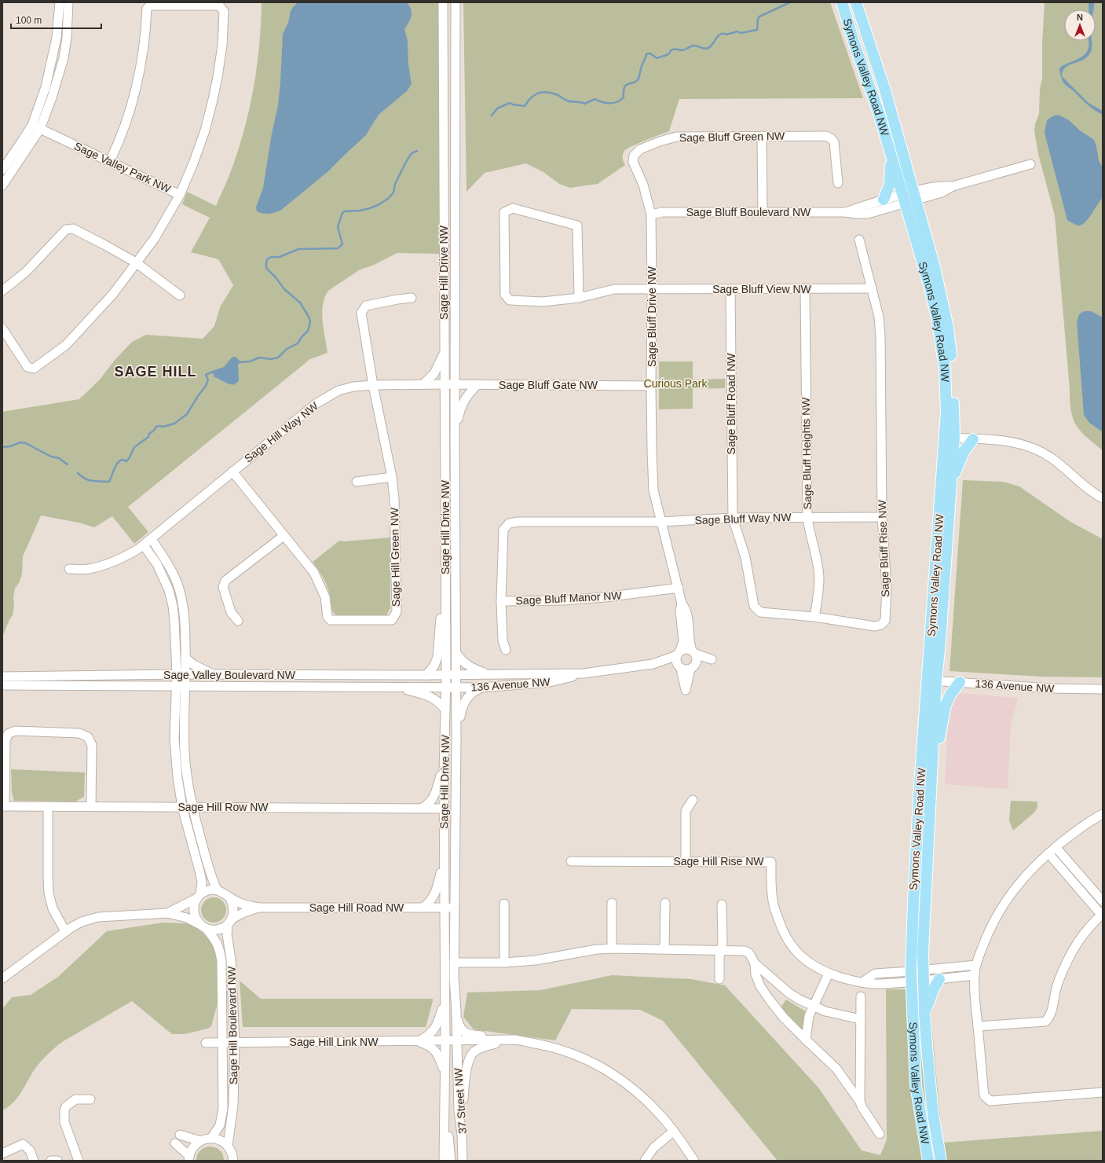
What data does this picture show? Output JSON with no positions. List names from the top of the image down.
{
  "streets": {
    "main road": ["Symons Valley Road NW"],
    "street": [
      "Sage Bluff Green NW",
      "Sage Valley Park NW",
      "Sage Bluff Boulevard NW",
      "Sage Hill Drive NW",
      "Sage Bluff View NW",
      "Sage Bluff Drive NW",
      "Sage Bluff Gate NW",
      "Sage Bluff Road NW",
      "Sage Hill Way NW",
      "Sage Bluff Heights NW",
      "Sage Bluff Way NW",
      "Sage Bluff Rise NW",
      "Sage Hill Green NW",
      "Sage Bluff Manor NW",
      "Sage Valley Boulevard NW",
      "136 Avenue NW",
      "Sage Hill Row NW",
      "Sage Hill Rise NW",
      "Sage Hill Road NW",
      "Sage Hill Boulevard NW",
      "Sage Hill Link NW",
      "37 Street NW"
    ]
  },
  "crossings": [
    ["Symons Valley Road NW", "Sage Bluff Boulevard NW"],
    ["Symons Valley Road NW", "136 Avenue NW"],
    ["Symons Valley Road NW", "Sage Hill Rise NW"],
    ["Sage Bluff Green NW", "Sage Bluff Boulevard NW"],
    ["Sage Bluff Green NW", "Sage Bluff Drive NW"],
    ["Sage Bluff Boulevard NW", "Sage Bluff Drive NW"],
    ["Sage Hill Drive NW", "Sage Bluff Gate NW"],
    ["Sage Hill Drive NW", "Sage Hill Way NW"],
    ["Sage Hill Drive NW", "Sage Valley Boulevard NW"],
    ["Sage Hill Drive NW", "136 Avenue NW"],
    ["Sage Hill Drive NW", "Sage Hill Row NW"],
    ["Sage Hill Drive NW", "Sage Hill Road NW"],
    ["Sage Hill Drive NW", "Sage Hill Link NW"],
    ["Sage Hill Drive NW", "37 Street NW"],
    ["Sage Bluff View NW", "Sage Bluff Drive NW"],
    ["Sage Bluff View NW", "Sage Bluff Road NW"],
    ["Sage Bluff View NW", "Sage Bluff Heights NW"],
    ["Sage Bluff View NW", "Sage Bluff Rise NW"],
    ["Sage Bluff Drive NW", "Sage Bluff Gate NW"],
    ["Sage Bluff Drive NW", "Sage Bluff Way NW"],
    ["Sage Bluff Drive NW", "Sage Bluff Manor NW"],
    ["Sage Bluff Drive NW", "136 Avenue NW"],
    ["Sage Bluff Gate NW", "Sage Hill Way NW"],
    ["Sage Bluff Road NW", "Sage Bluff Way NW"],
    ["Sage Bluff Road NW", "Sage Bluff Rise NW"],
    ["Sage Hill Way NW", "Sage Hill Green NW"],
    ["Sage Bluff Heights NW", "Sage Bluff Way NW"],
    ["Sage Bluff Heights NW", "Sage Bluff Rise NW"],
    ["Sage Bluff Way NW", "Sage Bluff Rise NW"],
    ["Sage Bluff Way NW", "Sage Bluff Manor NW"],
    ["Sage Valley Boulevard NW", "136 Avenue NW"],
    ["Sage Hill Road NW", "Sage Hill Boulevard NW"],
    ["Sage Hill Boulevard NW", "Sage Hill Link NW"],
    ["Sage Hill Link NW", "37 Street NW"]
  ],
  "districts": ["SAGE HILL"],
  "parks": ["Curious Park"],
  "scale_bar": "100 m",
  "north": "top"
}
